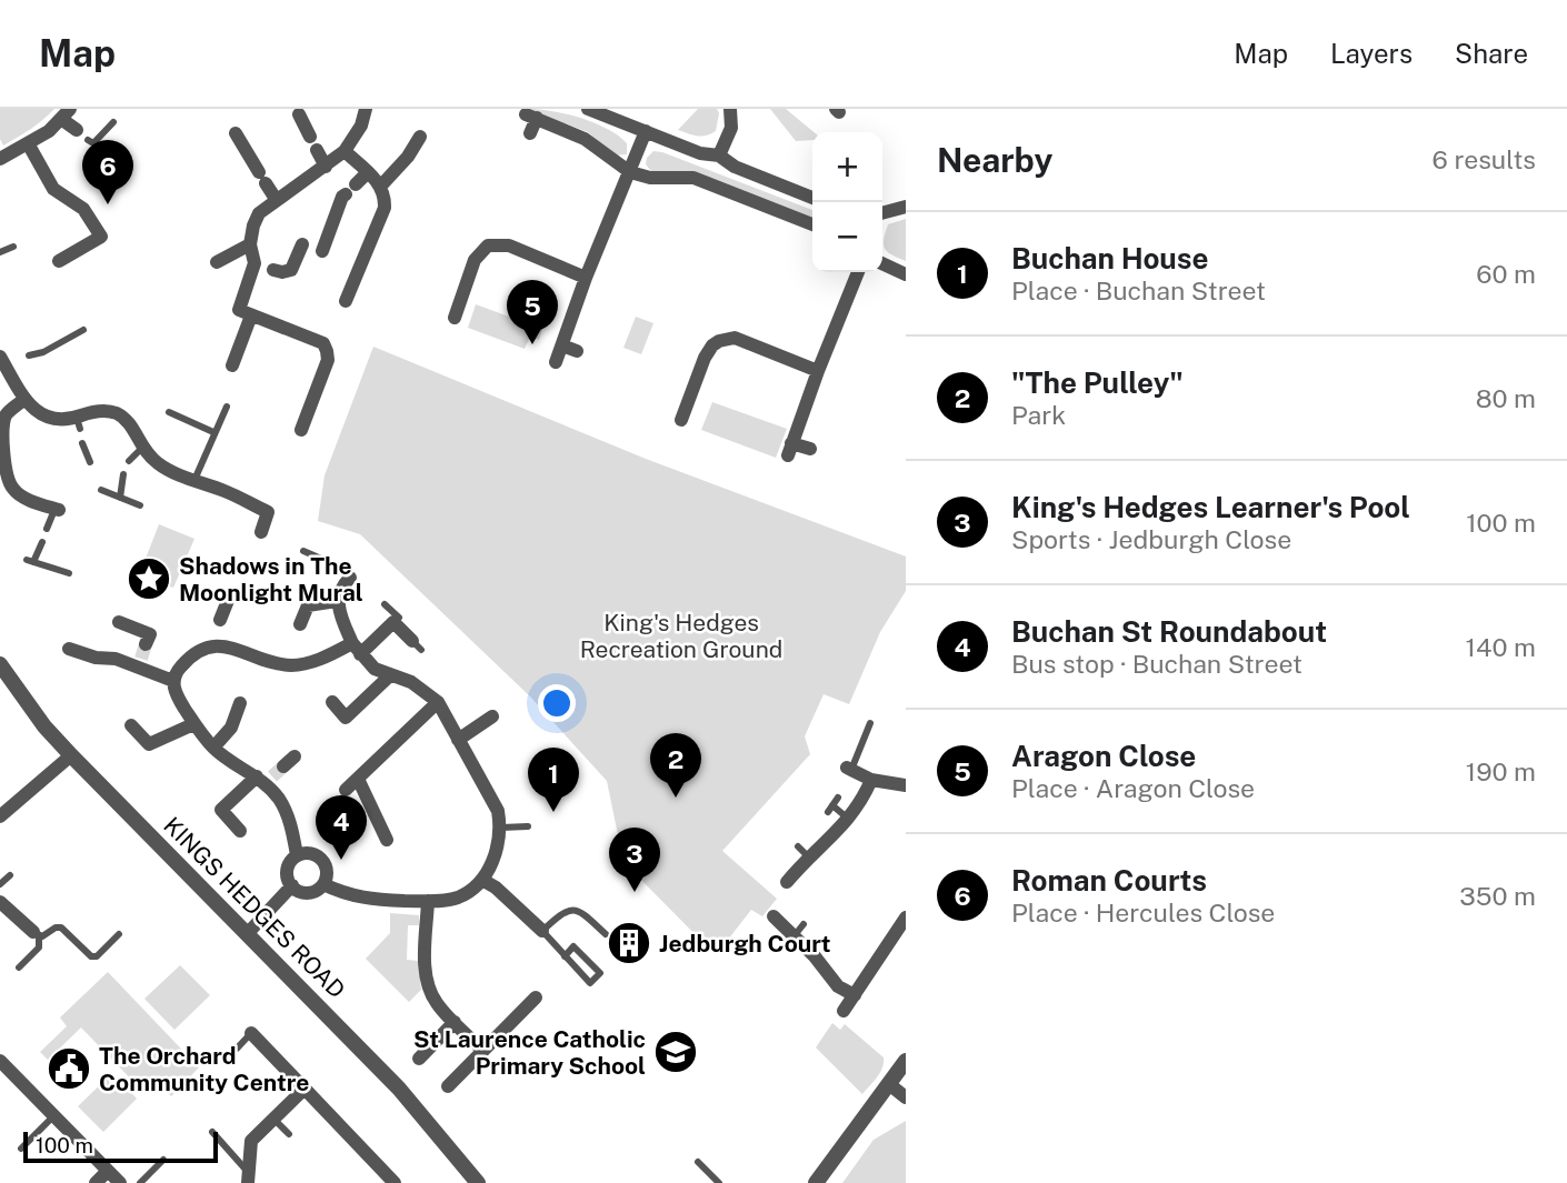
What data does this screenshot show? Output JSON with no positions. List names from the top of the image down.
{
  "streets": {
    "street": ["KINGS HEDGES ROAD"]
  },
  "parks": ["King's Hedges Recreation Ground"],
  "places": {
    "place": ["Shadows in The Moonlight Mural"],
    "building": ["Jedburgh Court"],
    "school or university": ["St Laurence Catholic Primary School"],
    "public building": ["The Orchard Community Centre"]
  },
  "scale_bar": "100 m",
  "page": {
    "header": "Map",
    "nav": ["Map", "Layers", "Share"],
    "heading": ["Nearby", "6 results"],
    "map_buttons": ["+", "−"],
    "pins": [
      "6",
      "5",
      "2",
      "1",
      "4",
      "3"
    ],
    "list": [
      {
        "mark": "1",
        "name": "Buchan House",
        "note": "Place · Buchan Street",
        "value": "60 m"
      },
      {
        "mark": "2",
        "name": "\"The Pulley\"",
        "note": "Park",
        "value": "80 m"
      },
      {
        "mark": "3",
        "name": "King's Hedges Learner's Pool",
        "note": "Sports · Jedburgh Close",
        "value": "100 m"
      },
      {
        "mark": "4",
        "name": "Buchan St Roundabout",
        "note": "Bus stop · Buchan Street",
        "value": "140 m"
      },
      {
        "mark": "5",
        "name": "Aragon Close",
        "note": "Place · Aragon Close",
        "value": "190 m"
      },
      {
        "mark": "6",
        "name": "Roman Courts",
        "note": "Place · Hercules Close",
        "value": "350 m"
      }
    ],
    "scale": "100 m"
  }
}
